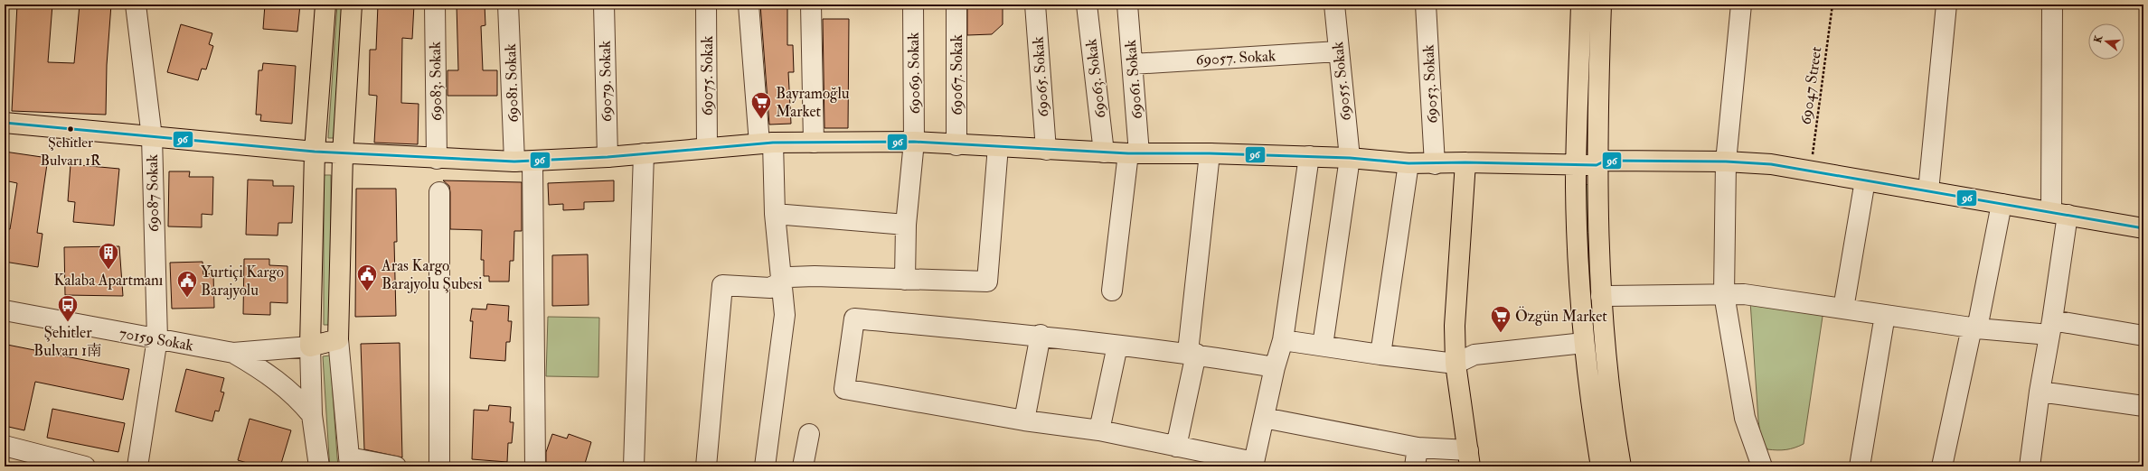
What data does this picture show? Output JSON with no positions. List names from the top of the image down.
{
  "streets": {
    "street": [
      "69057. Sokak",
      "69069. Sokak",
      "69067. Sokak",
      "69075. Sokak",
      "69065. Sokak",
      "69063. Sokak",
      "69061. Sokak",
      "69083. Sokak",
      "69079. Sokak",
      "69055. Sokak",
      "69081. Sokak",
      "69053. Sokak",
      "69087 Sokak",
      "70159 Sokak"
    ],
    "path": ["69047 Street"]
  },
  "crossings": [
    ["69057. Sokak", "69061. Sokak"],
    ["69057. Sokak", "69055. Sokak"],
    ["69087 Sokak", "70159 Sokak"]
  ],
  "places": {
    "supermarket": ["Bayramoğlu Market", "Özgün Market"],
    "other": ["Şehitler Bulvarı 1R"],
    "building": ["Kalaba Apartmanı"],
    "public building": ["Aras Kargo Barajyolu Şubesi", "Yurtiçi Kargo Barajyolu"],
    "bus stop": ["Şehitler Bulvarı 1南"]
  },
  "lines": ["transit line 96"],
  "north": "left"
}
